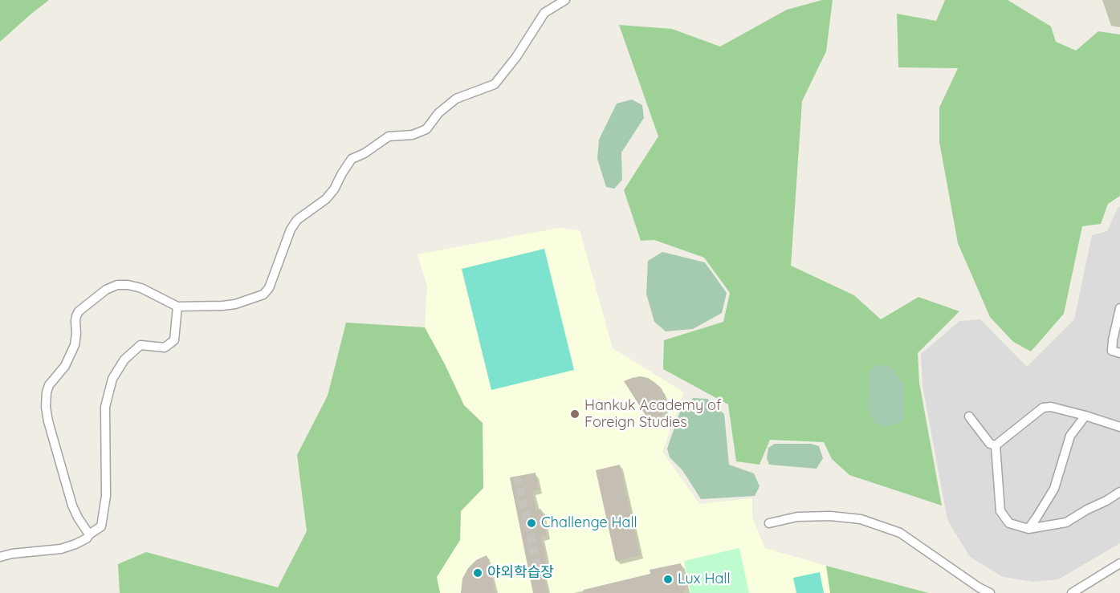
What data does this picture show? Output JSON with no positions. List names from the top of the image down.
{
  "places": [
    "Hankuk Academy of Foreign Studies",
    "Challenge Hall",
    "야외학습장",
    "Lux Hall"
  ]
}
